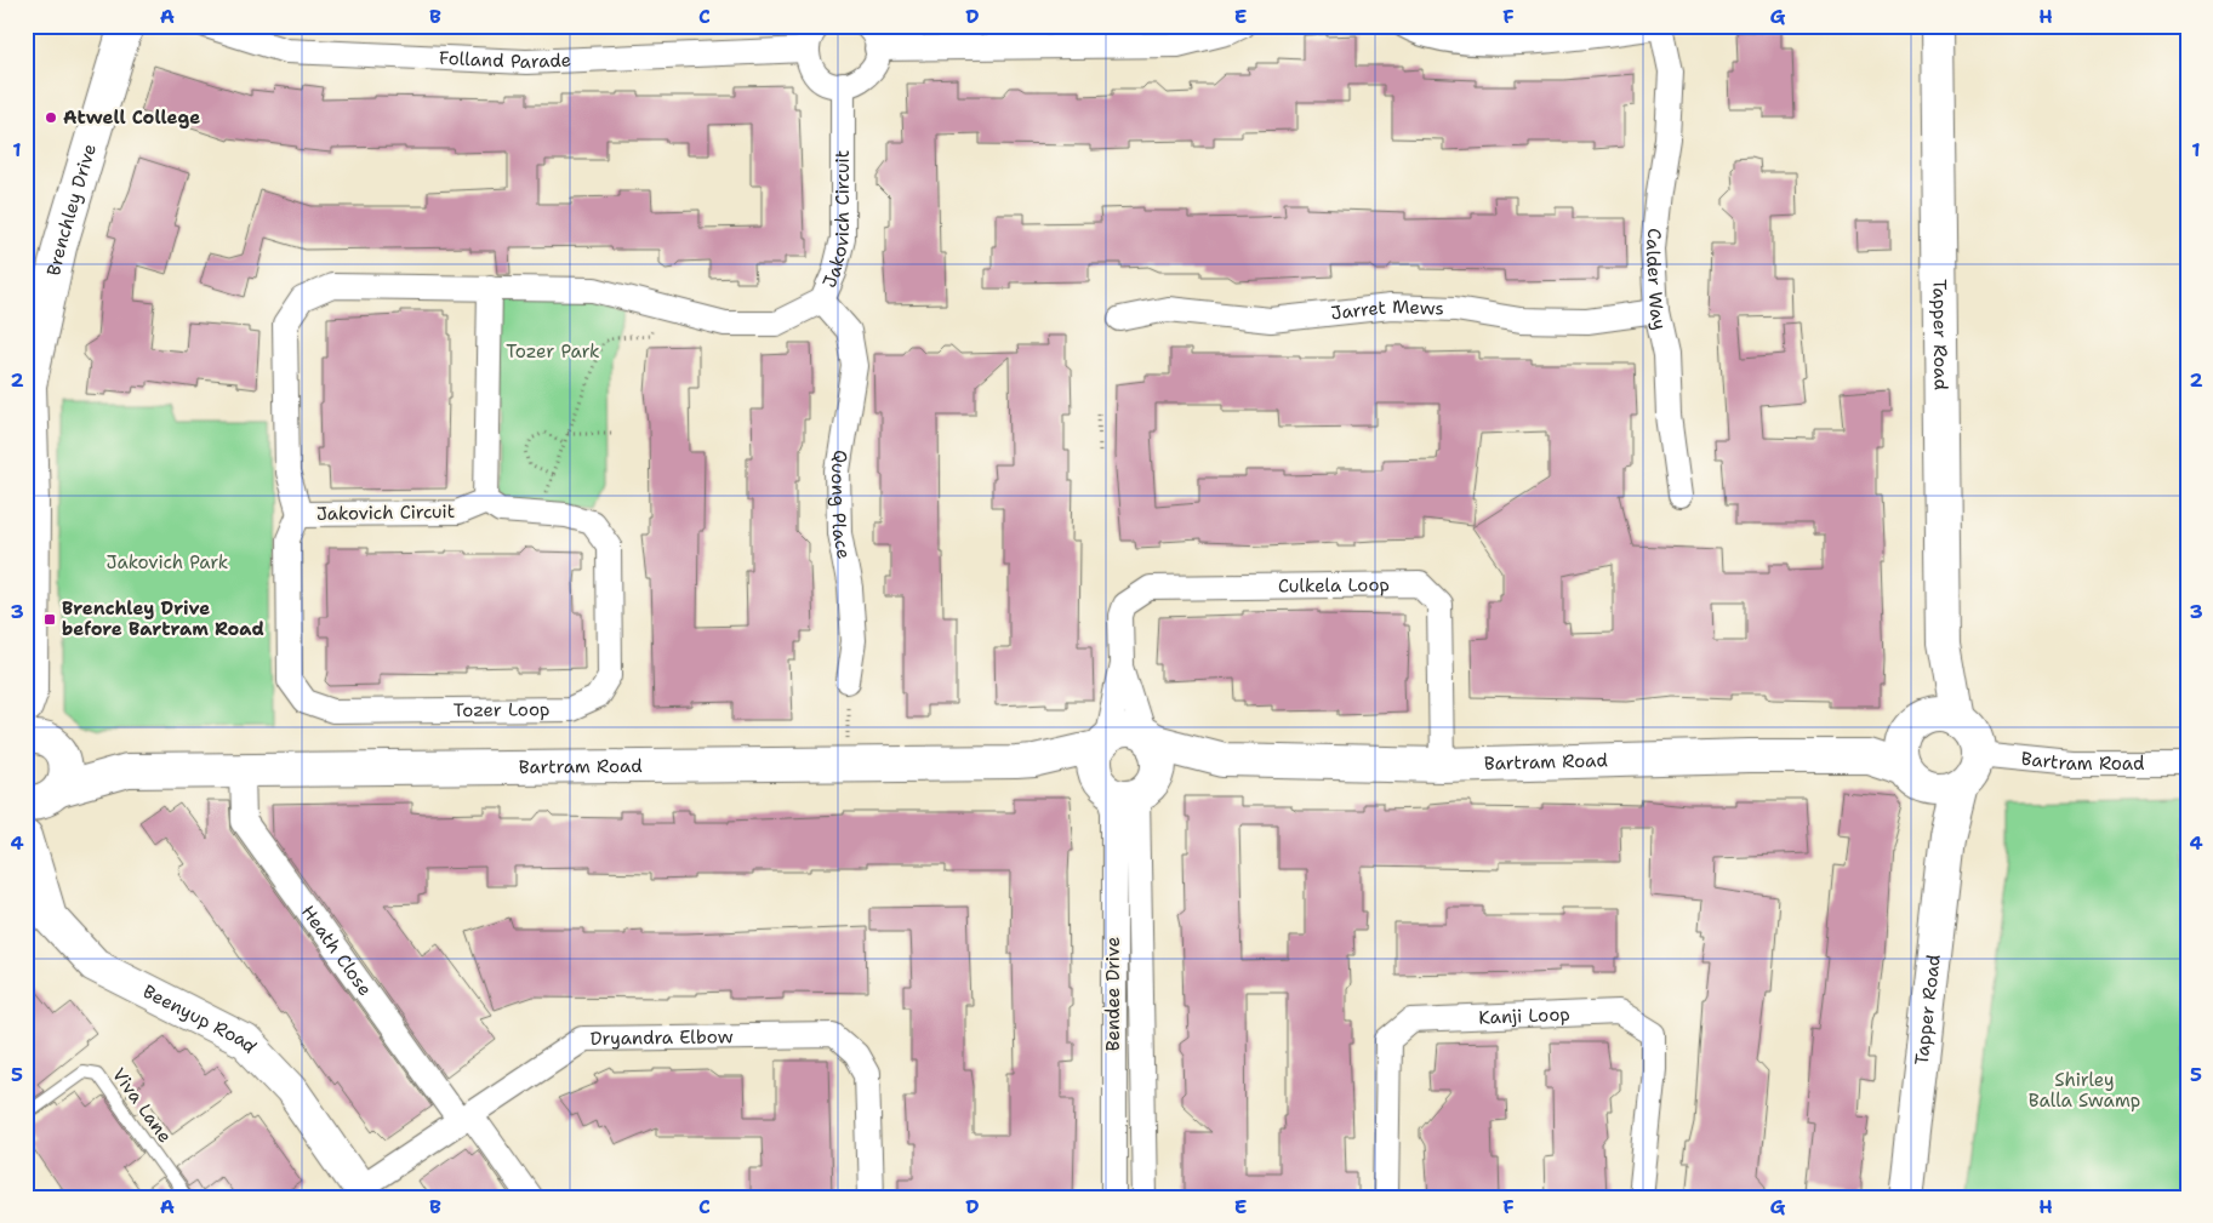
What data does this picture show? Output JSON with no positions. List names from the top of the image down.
{
  "streets": {
    "street": [
      "Folland Parade",
      "Brenchley Drive",
      "Jakovich Circuit",
      "Calder Way",
      "Jarret Mews",
      "Tapper Road",
      "Quong Place",
      "Culkela Loop",
      "Tozer Loop",
      "Bartram Road",
      "Heath Close",
      "Bendee Drive",
      "Kanji Loop",
      "Beenyup Road",
      "Dryandra Elbow"
    ],
    "lane": ["Viva Lane"]
  },
  "crossings": [
    ["Brenchley Drive", "Bartram Road"],
    ["Brenchley Drive", "Beenyup Road"],
    ["Jakovich Circuit", "Quong Place"],
    ["Jakovich Circuit", "Tozer Loop"],
    ["Calder Way", "Jarret Mews"],
    ["Tapper Road", "Bartram Road"],
    ["Culkela Loop", "Bartram Road"],
    ["Culkela Loop", "Bendee Drive"],
    ["Bartram Road", "Heath Close"],
    ["Bartram Road", "Bendee Drive"],
    ["Bartram Road", "Beenyup Road"],
    ["Heath Close", "Dryandra Elbow"],
    ["Beenyup Road", "Dryandra Elbow"]
  ],
  "parks": ["Tozer Park", "Jakovich Park", "Shirley Balla Swamp"],
  "places": {
    "other": ["Atwell College"],
    "transit": ["Brenchley Drive before Bartram Road"]
  },
  "grid": {
    "columns": [
      "A",
      "B",
      "C",
      "D",
      "E",
      "F",
      "G",
      "H"
    ],
    "rows": [
      "1",
      "2",
      "3",
      "4",
      "5"
    ]
  }
}
